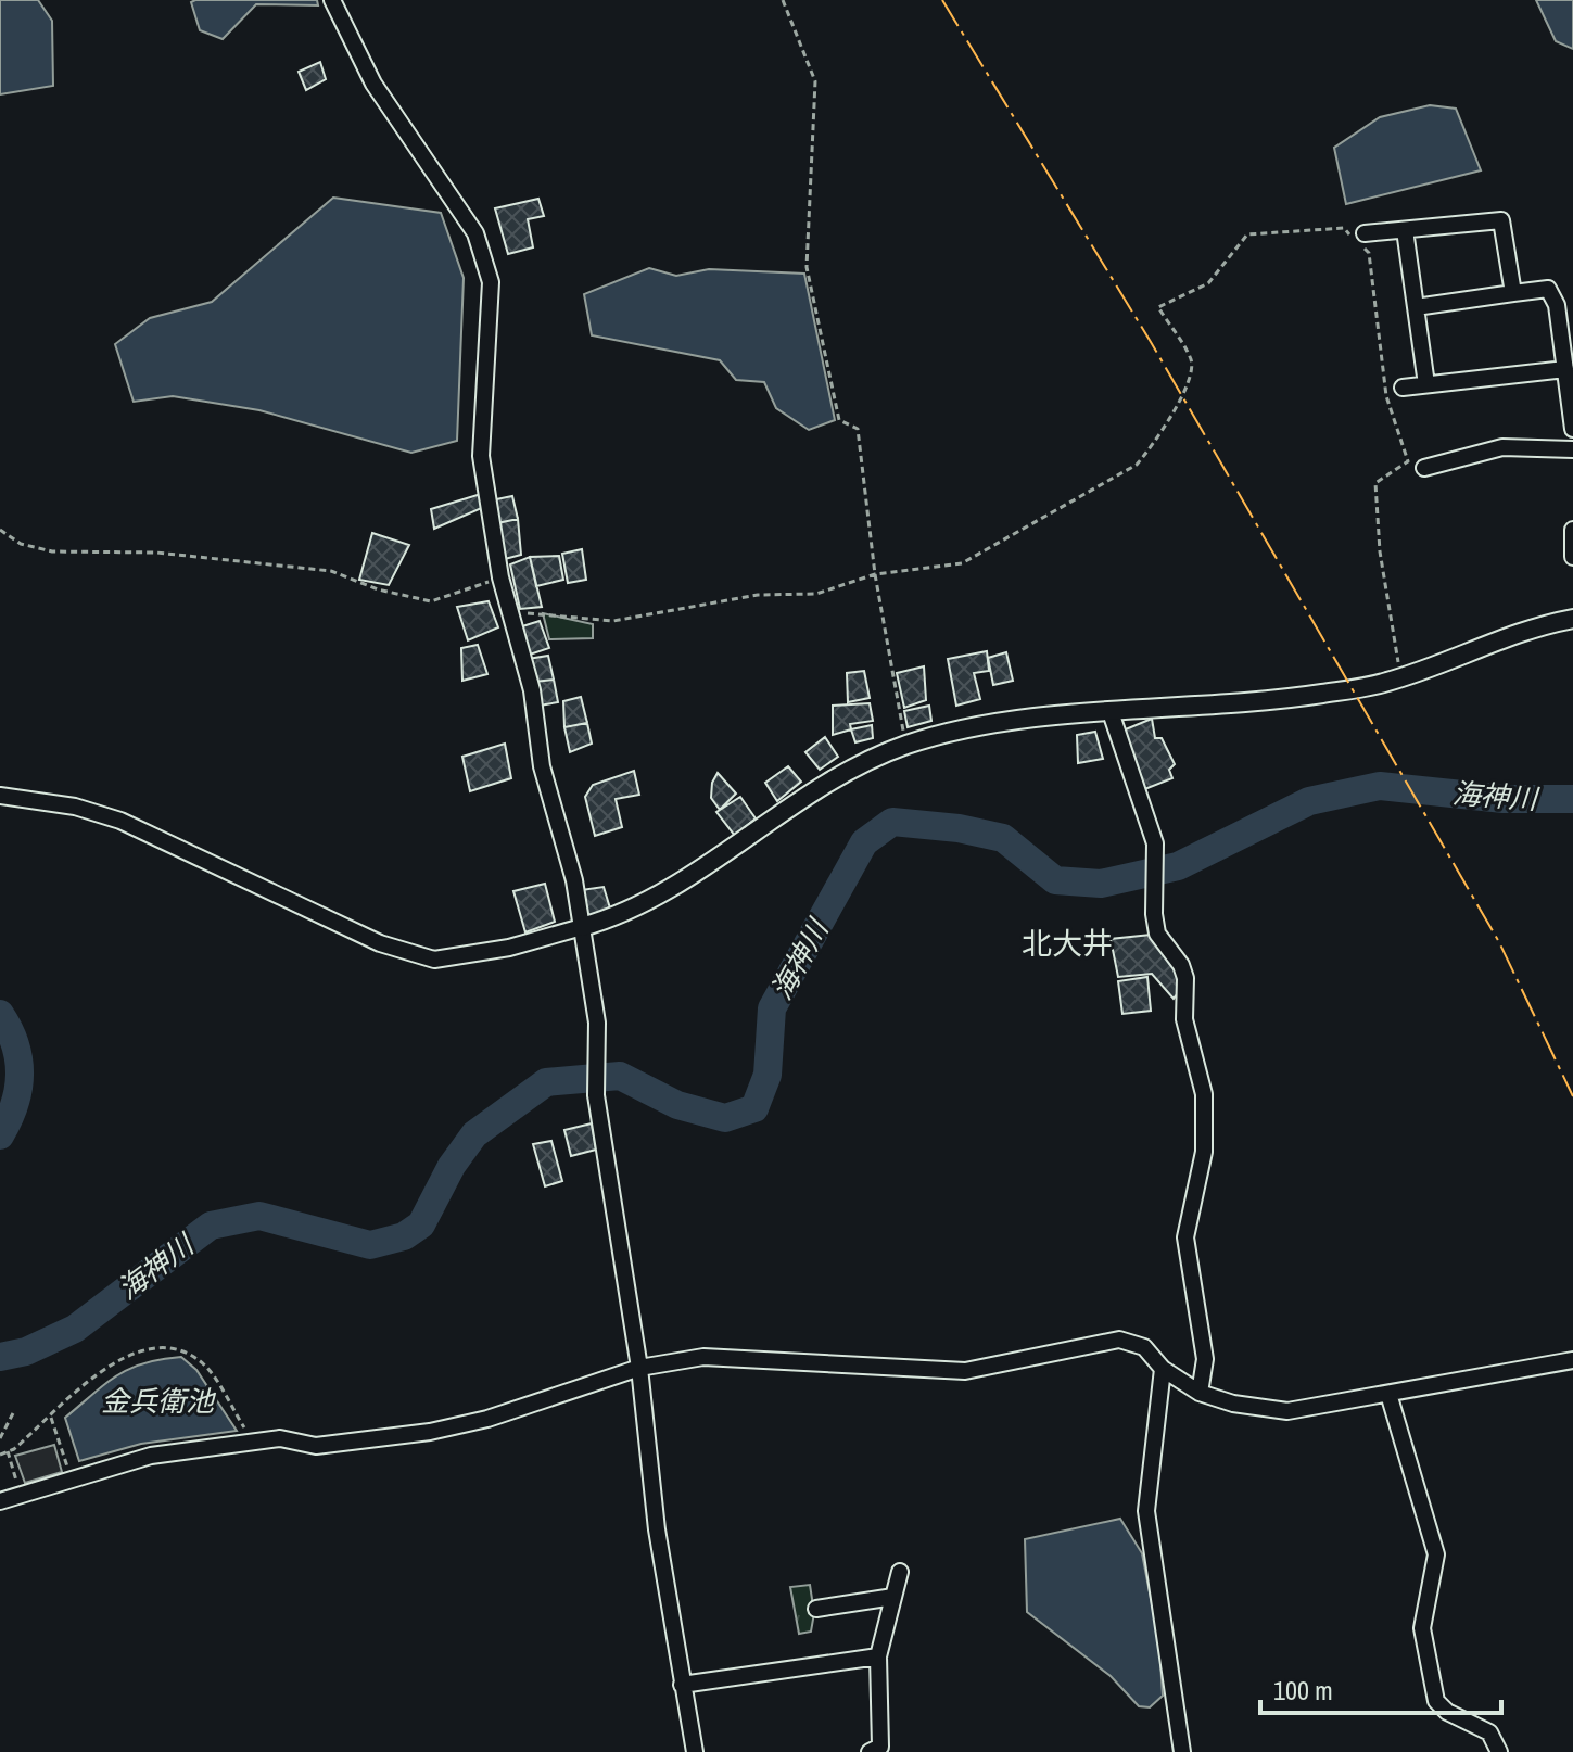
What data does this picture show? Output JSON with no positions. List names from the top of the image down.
{
  "districts": ["北大井"],
  "water": ["海神川", "金兵衛池"],
  "scale_bar": "100 m"
}
